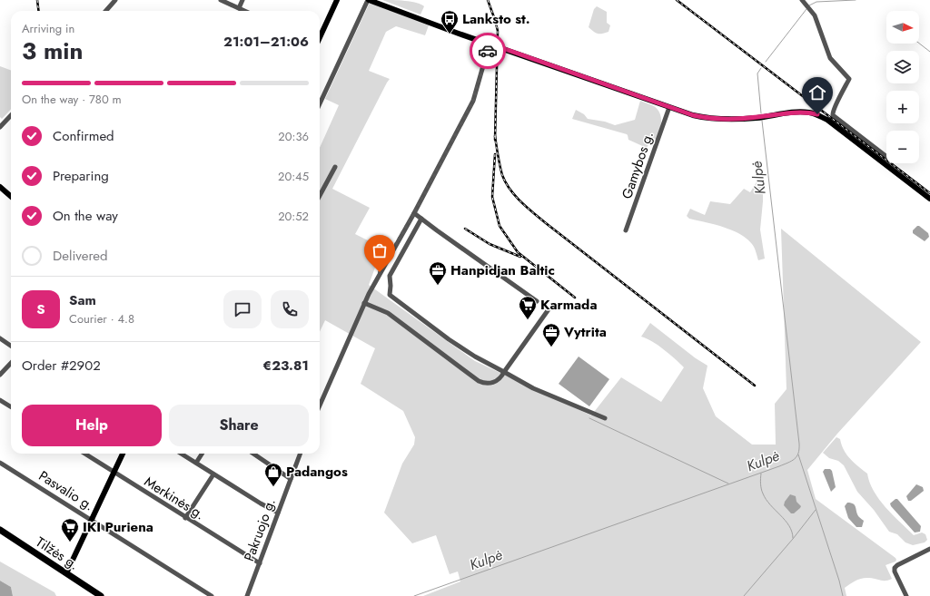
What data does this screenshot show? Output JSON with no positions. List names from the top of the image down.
{
  "streets": {
    "highway": ["Tilžės g."],
    "street": [
      "Gamybos g.",
      "Pasvalio g.",
      "Merkinės g.",
      "Pakruojo g."
    ]
  },
  "crossings": [
    ["Merkinės g.", "Pakruojo g."]
  ],
  "water": ["Kulpė"],
  "places": {
    "bus stop": ["Lanksto st."],
    "office": ["Hanpidjan Baltic", "Vytrita"],
    "supermarket": ["Karmada", "IKI Puriena"],
    "shop": ["Padangos"]
  },
  "north": "right",
  "page": {
    "map_buttons": ["+", "−"],
    "heading": ["3 min", "Arriving in", "21:01–21:06"],
    "panel": [
      "Sam",
      "Courier · 4.8",
      "Order #2902",
      "€23.81"
    ],
    "bar": "On the way · 780 m",
    "list": [
      ["Confirmed", "20:36"],
      ["Preparing", "20:45"],
      ["On the way", "20:52"],
      "Delivered"
    ],
    "round": "S",
    "buttons": ["Help", "Share"]
  }
}
